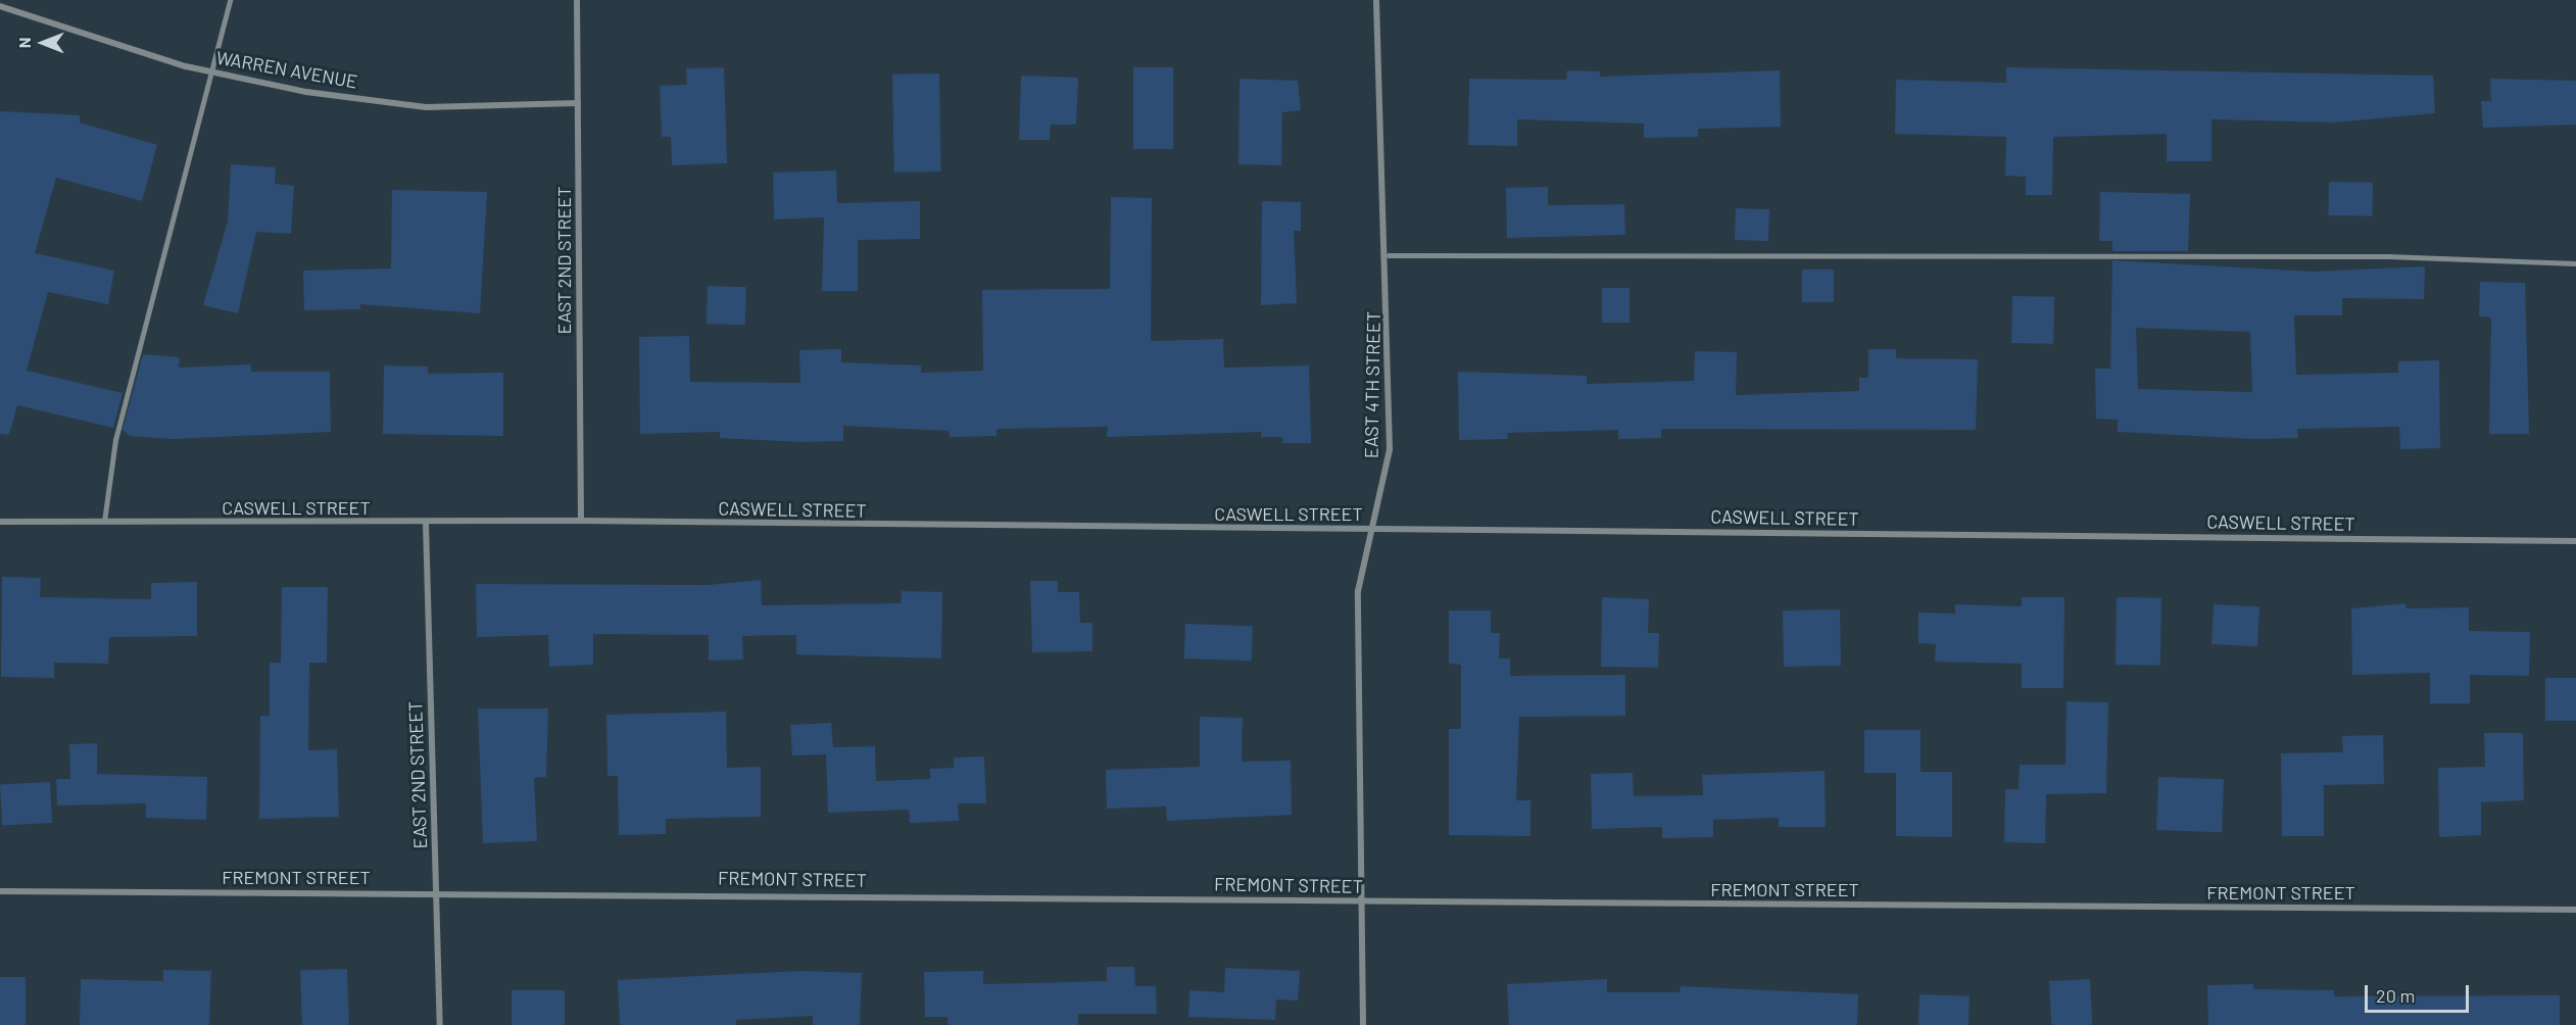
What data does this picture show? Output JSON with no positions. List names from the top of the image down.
{
  "streets": {
    "street": [
      "WARREN AVENUE",
      "EAST 2ND STREET",
      "EAST 4TH STREET",
      "CASWELL STREET",
      "FREMONT STREET"
    ]
  },
  "crossings": [
    ["WARREN AVENUE", "EAST 2ND STREET"],
    ["EAST 2ND STREET", "CASWELL STREET"],
    ["EAST 2ND STREET", "FREMONT STREET"],
    ["EAST 4TH STREET", "CASWELL STREET"],
    ["EAST 4TH STREET", "FREMONT STREET"]
  ],
  "scale_bar": "20 m",
  "north": "left"
}
